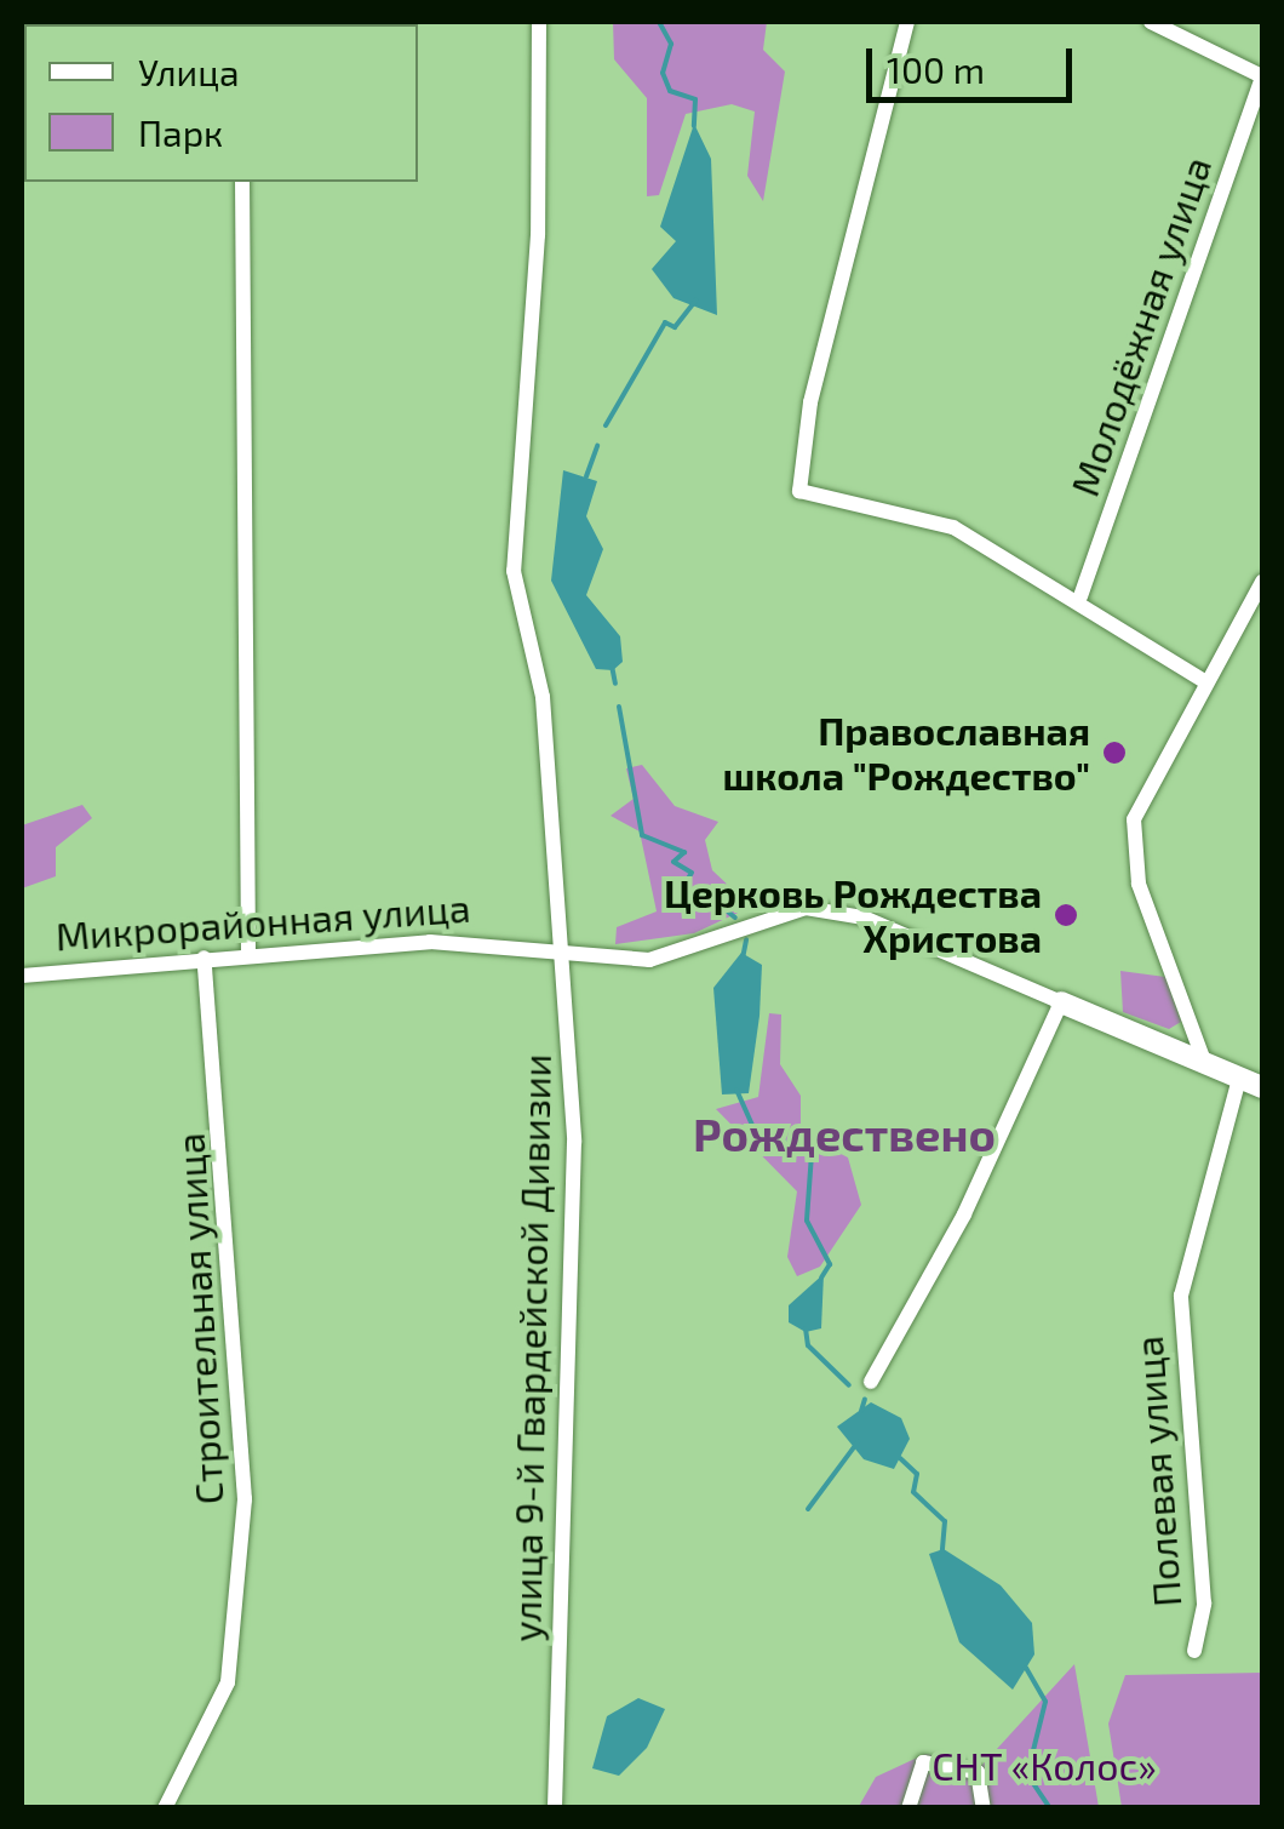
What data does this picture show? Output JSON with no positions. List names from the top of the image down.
{
  "streets": {
    "street": [
      "Молодёжная улица",
      "Микрорайонная улица",
      "Строительная улица",
      "улица 9-й Гвардейской Дивизии",
      "Полевая улица"
    ]
  },
  "crossings": [
    ["Микрорайонная улица", "Строительная улица"],
    ["Микрорайонная улица", "улица 9-й Гвардейской Дивизии"],
    ["Микрорайонная улица", "Полевая улица"]
  ],
  "districts": ["Рождествено"],
  "parks": ["СНТ «Колос»"],
  "places": ["Православная школа \"Рождество\"", "Церковь Рождества Христова"],
  "legend": ["Улица", "Парк"],
  "scale_bar": "100 m"
}
